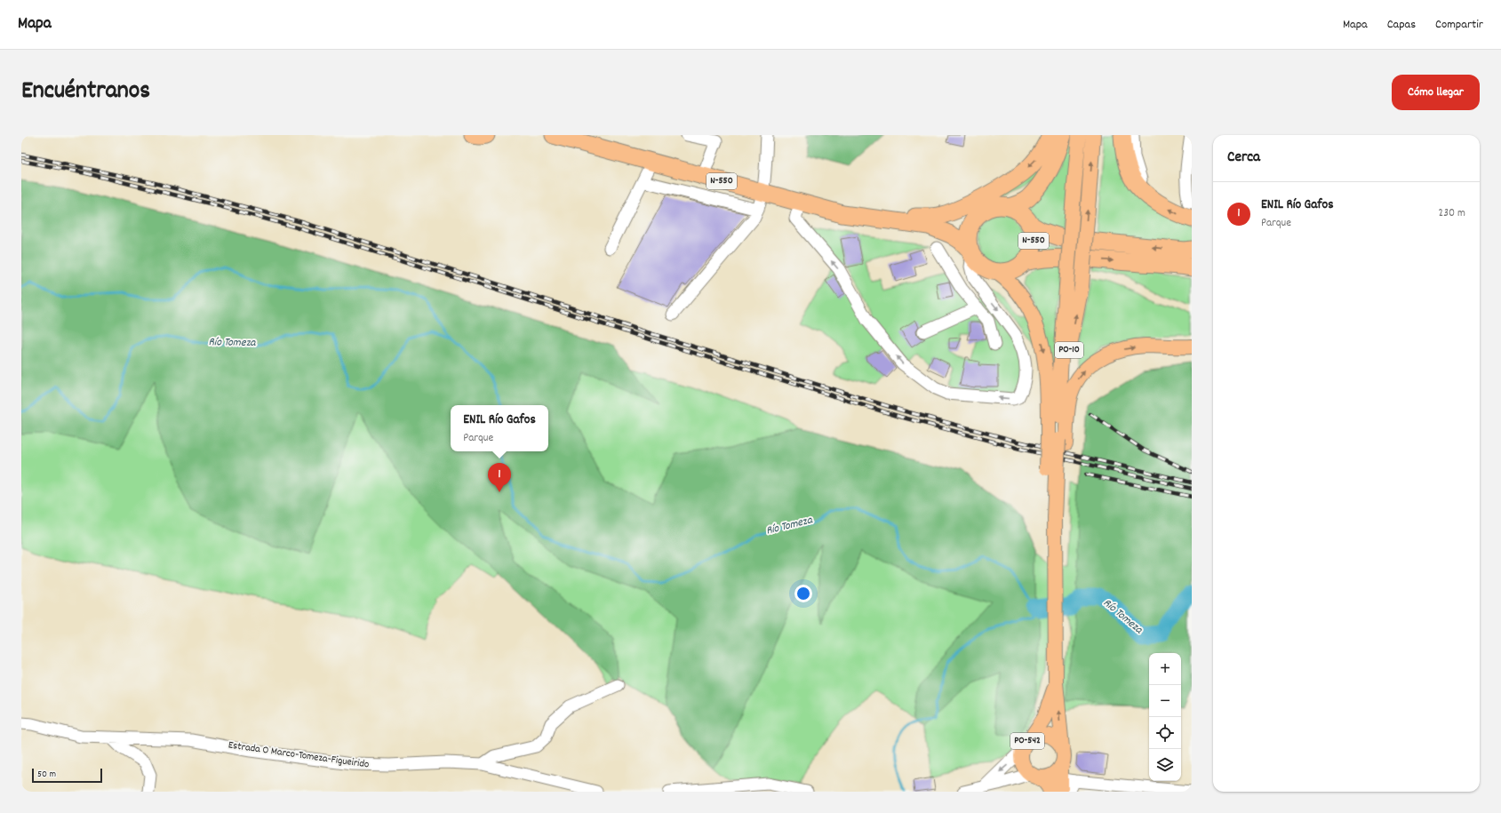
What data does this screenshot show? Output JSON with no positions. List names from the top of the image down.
{
  "streets": {
    "highway": ["N-550"],
    "main road": ["PO-10", "PO-542"],
    "street": ["Estrada O Marco-Tomeza-Figueirido"]
  },
  "water": ["Río Tomeza"],
  "scale_bar": "50 m",
  "page": {
    "header": "Mapa",
    "nav": ["Mapa", "Capas", "Compartir"],
    "title": "Encuéntranos",
    "buttons": "Cómo llegar",
    "heading": "Cerca",
    "list": [
      {
        "mark": "1",
        "name": "ENIL Río Gafos",
        "note": "Parque",
        "value": "230 m"
      }
    ],
    "popup": ["ENIL Río Gafos", "Parque"],
    "pins": "1",
    "map_buttons": ["+", "−"],
    "scale": "50 m"
  }
}
